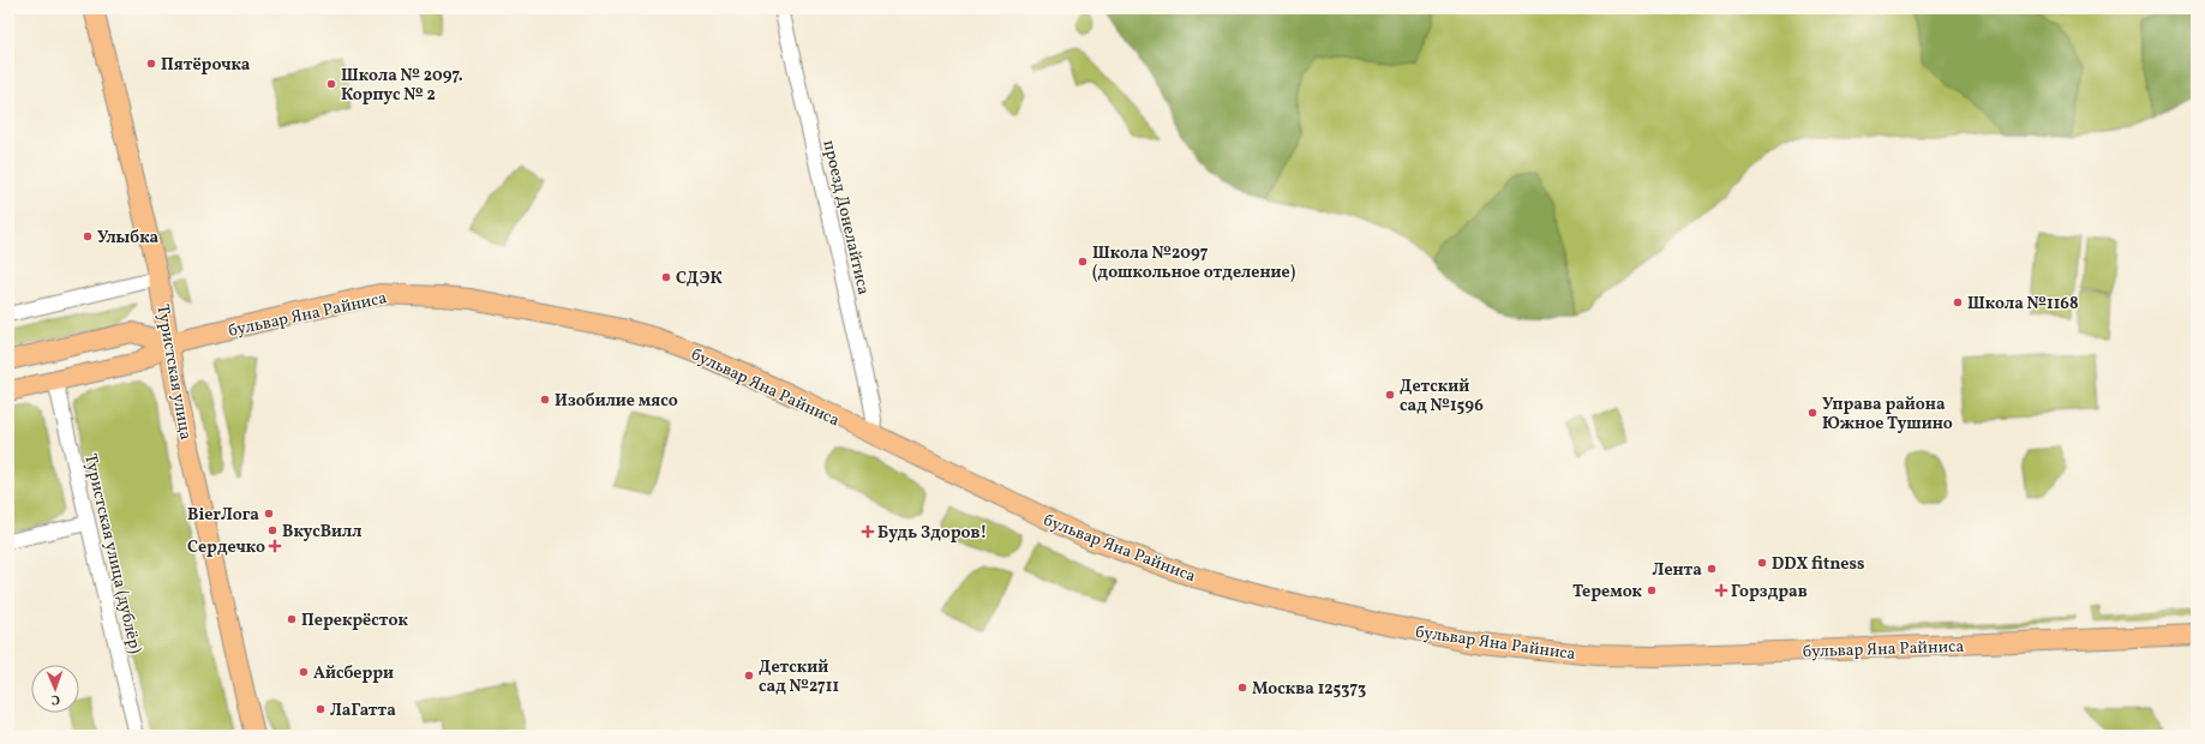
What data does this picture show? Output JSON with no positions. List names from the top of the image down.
{
  "streets": {
    "main road": ["бульвар Яна Райниса", "Туристская улица"],
    "street": ["проезд Донелайтиса", "Туристская улица (дублёр)"]
  },
  "crossings": [
    ["проезд Донелайтиса", "бульвар Яна Райниса"],
    ["бульвар Яна Райниса", "Туристская улица"],
    ["бульвар Яна Райниса", "Туристская улица (дублёр)"]
  ],
  "places": {
    "other": [
      "Пятёрочка",
      "Школа № 2097. Корпус № 2",
      "Улыбка",
      "Школа №2097 (дошкольное отделение)",
      "СДЭК",
      "Школа №1168",
      "Детский сад №1596",
      "Изобилие мясо",
      "Управа района Южное Тушино",
      "BierЛога",
      "ВкусВилл",
      "DDX fitness",
      "Лента",
      "Теремок",
      "Перекрёсток",
      "Айсберри",
      "Детский сад №2711",
      "Москва 125373",
      "ЛаГатта"
    ],
    "health": ["Будь Здоров!", "Сердечко", "Горздрав"]
  },
  "north": "bottom"
}
